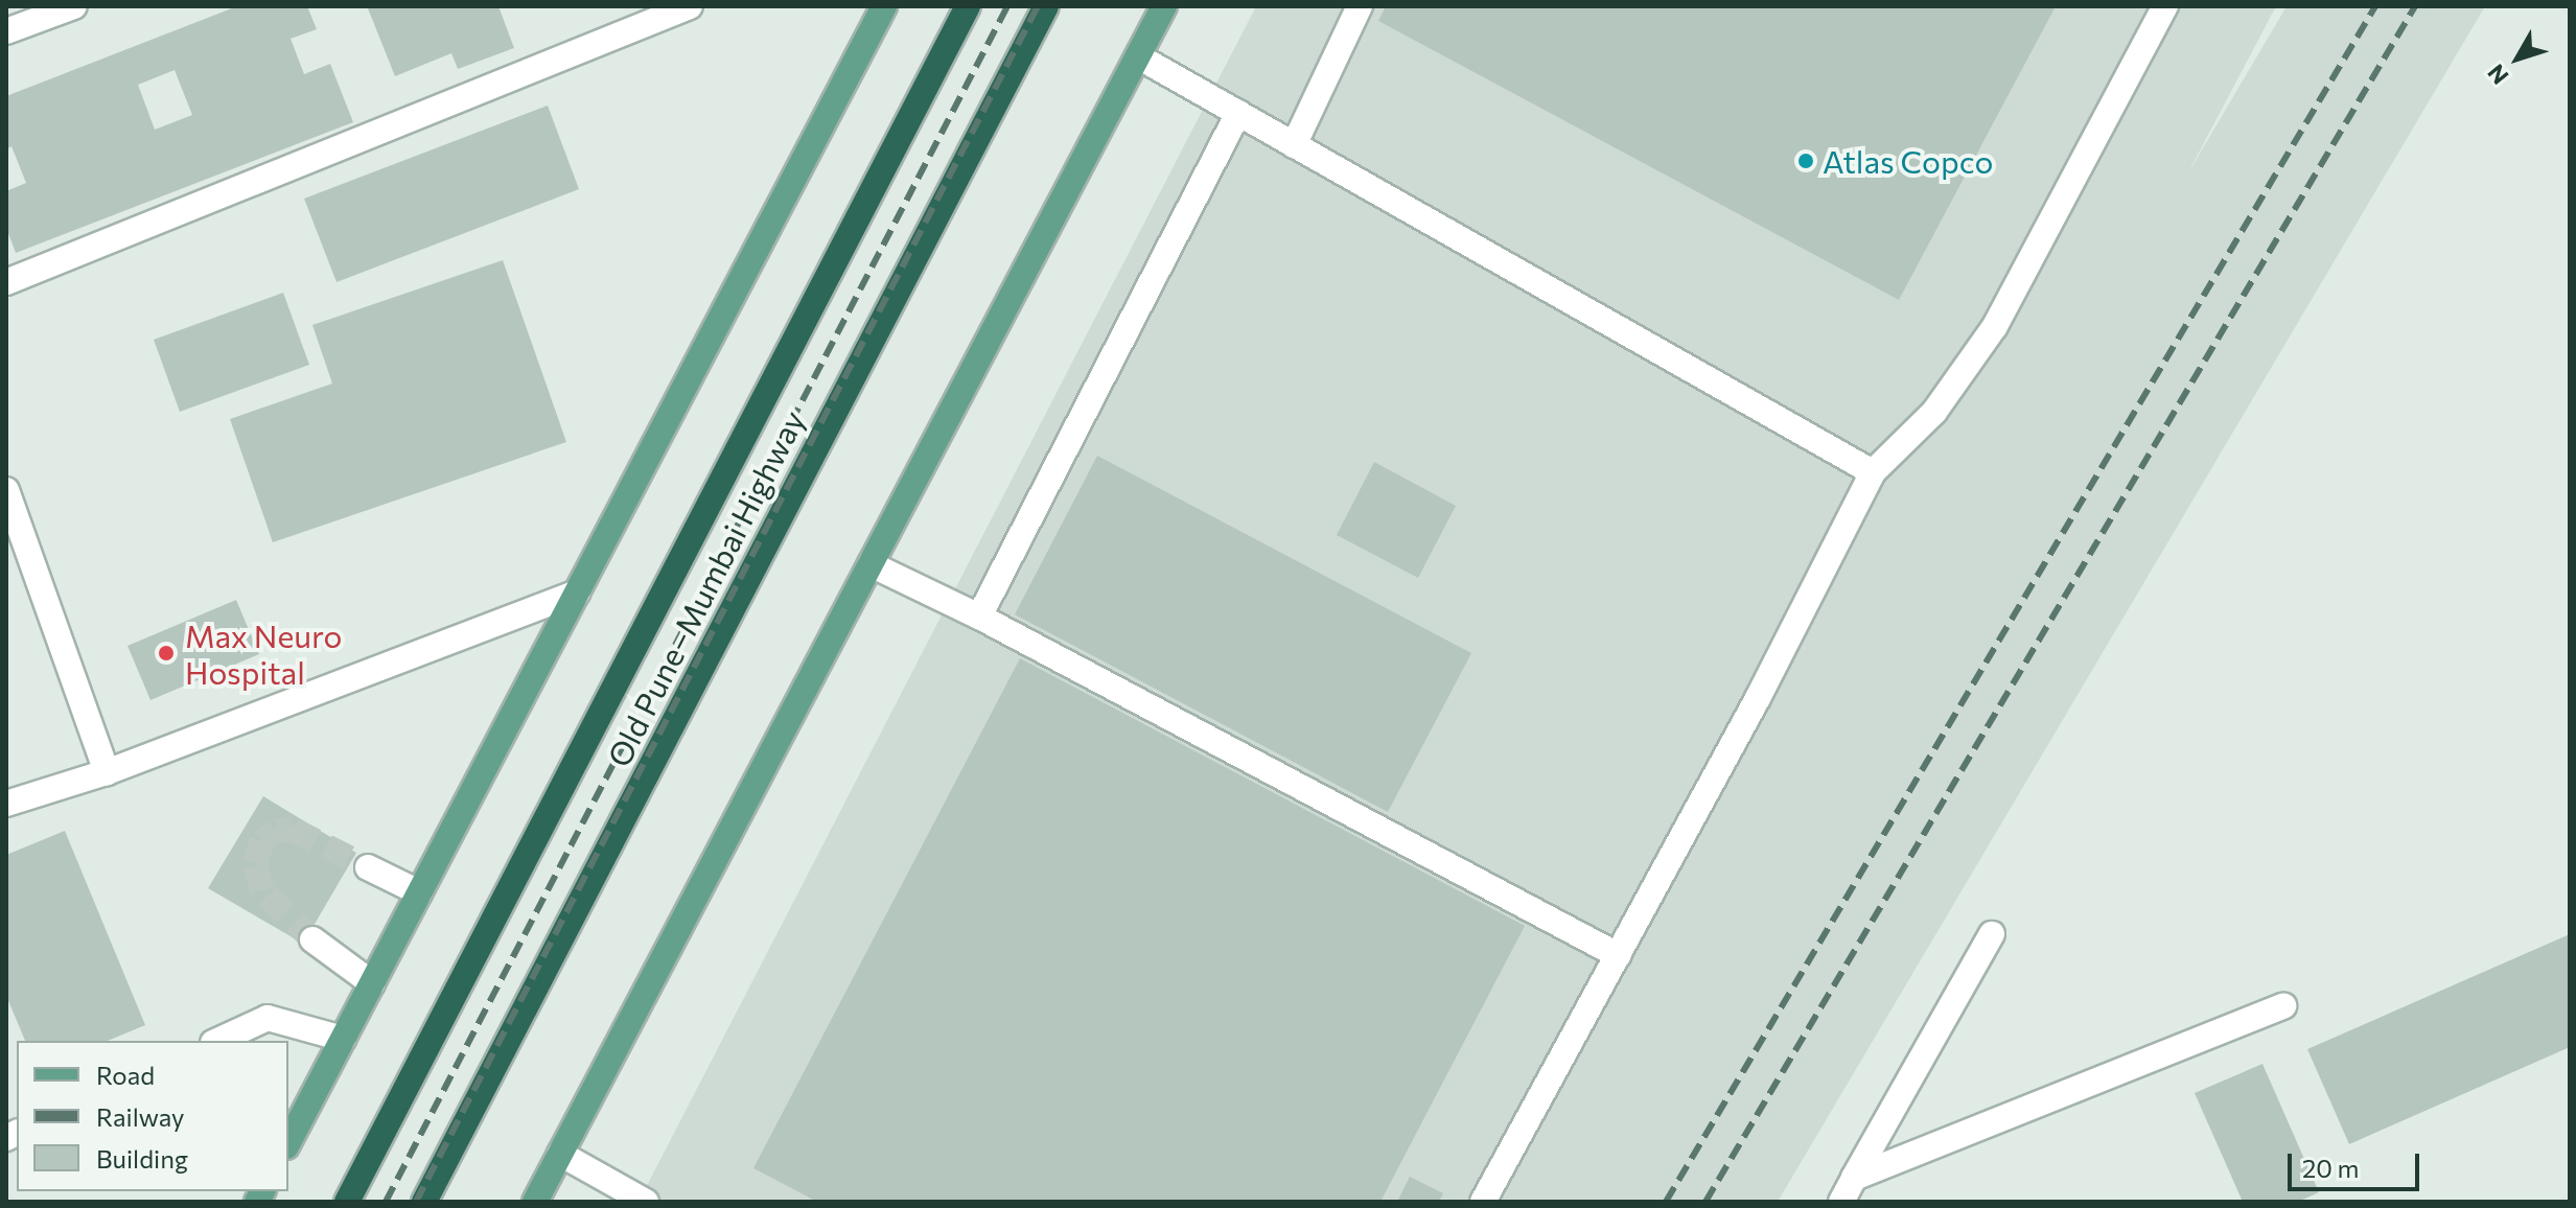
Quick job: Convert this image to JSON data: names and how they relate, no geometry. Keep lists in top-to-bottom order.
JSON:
{
  "streets": {
    "highway": ["Old Pune–Mumbai Highway"]
  },
  "places": ["Atlas Copco", "Max Neuro Hospital"],
  "legend": ["Road", "Railway", "Building"],
  "scale_bar": "20 m",
  "north": "bottom left"
}
